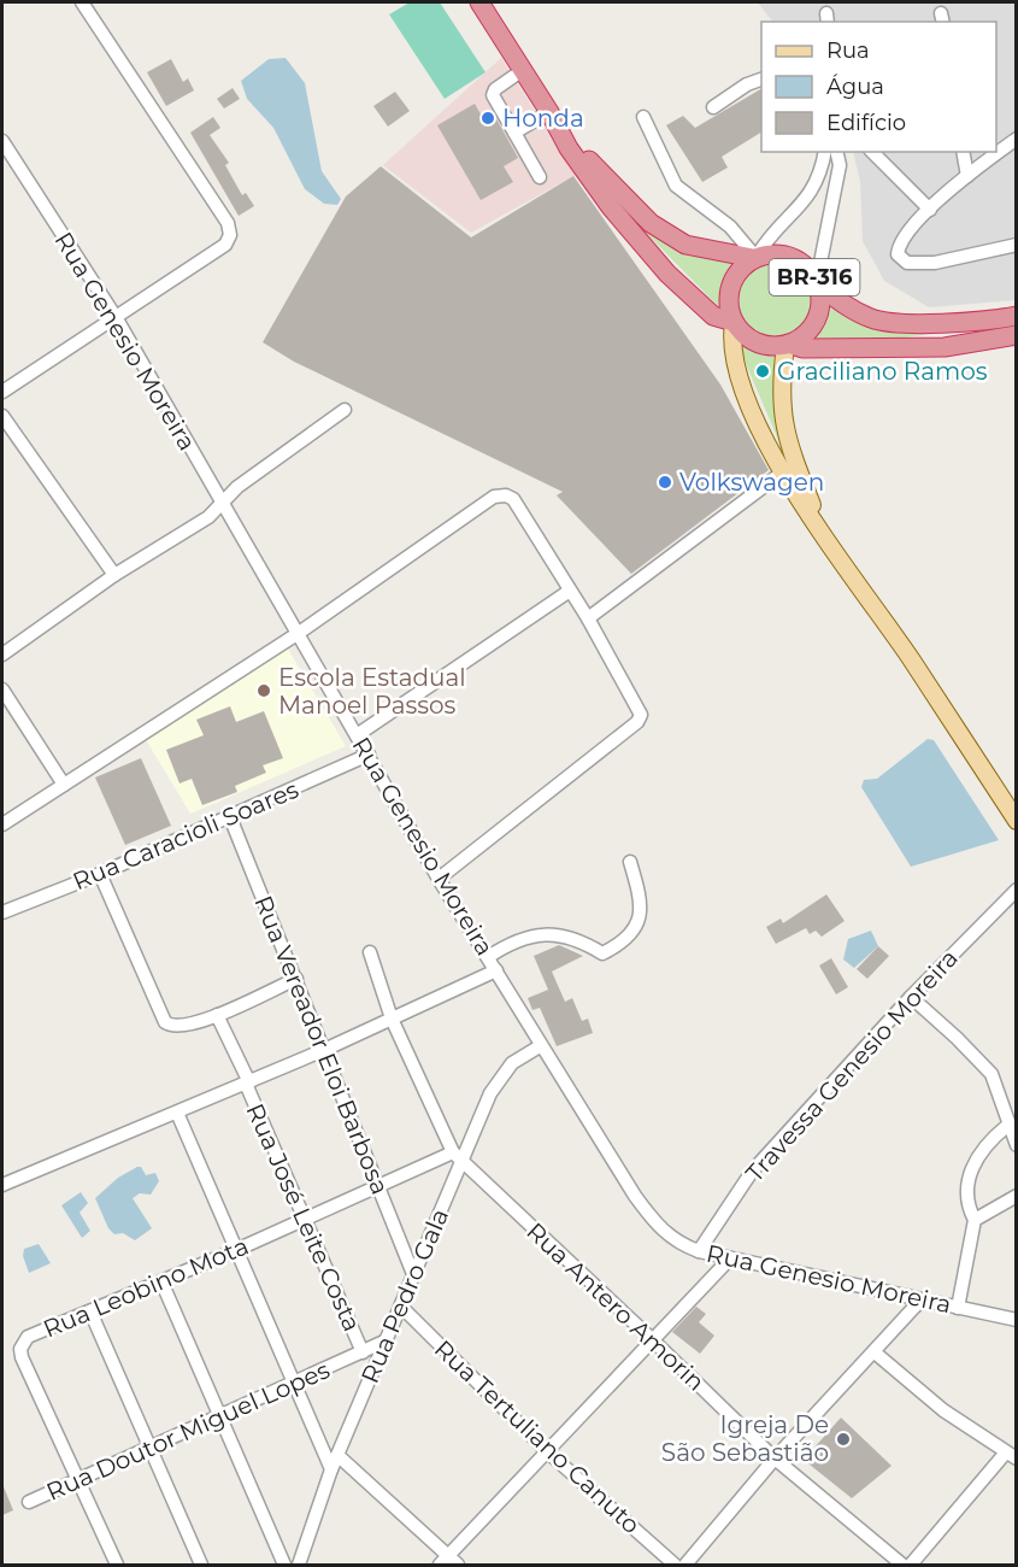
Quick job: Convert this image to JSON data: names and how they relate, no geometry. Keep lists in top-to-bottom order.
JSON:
{
  "streets": {
    "highway": ["BR-316"],
    "street": [
      "Rua Genesio Moreira",
      "Rua Caracioli Soares",
      "Rua Vereador Eloi Barbosa",
      "Travessa Genesio Moreira",
      "Rua José Leite Costa",
      "Rua Leobino Mota",
      "Rua Pedro Gala",
      "Rua Antero Amorin",
      "Rua Doutor Miguel Lopes",
      "Rua Tertuliano Canuto"
    ]
  },
  "crossings": [
    ["Rua Genesio Moreira", "Rua Caracioli Soares"],
    ["Rua Genesio Moreira", "Travessa Genesio Moreira"],
    ["Rua Genesio Moreira", "Rua Pedro Gala"],
    ["Rua Caracioli Soares", "Rua Vereador Eloi Barbosa"],
    ["Rua Vereador Eloi Barbosa", "Rua Leobino Mota"],
    ["Rua Vereador Eloi Barbosa", "Rua Pedro Gala"],
    ["Rua José Leite Costa", "Rua Leobino Mota"],
    ["Rua José Leite Costa", "Rua Doutor Miguel Lopes"],
    ["Rua Leobino Mota", "Rua Pedro Gala"],
    ["Rua Leobino Mota", "Rua Antero Amorin"],
    ["Rua Leobino Mota", "Rua Doutor Miguel Lopes"],
    ["Rua Pedro Gala", "Rua Antero Amorin"],
    ["Rua Pedro Gala", "Rua Doutor Miguel Lopes"],
    ["Rua Pedro Gala", "Rua Tertuliano Canuto"]
  ],
  "places": [
    "Honda",
    "Graciliano Ramos",
    "Volkswagen",
    "Escola Estadual Manoel Passos",
    "Igreja De São Sebastião"
  ],
  "legend": ["Rua", "Água", "Edifício"]
}
